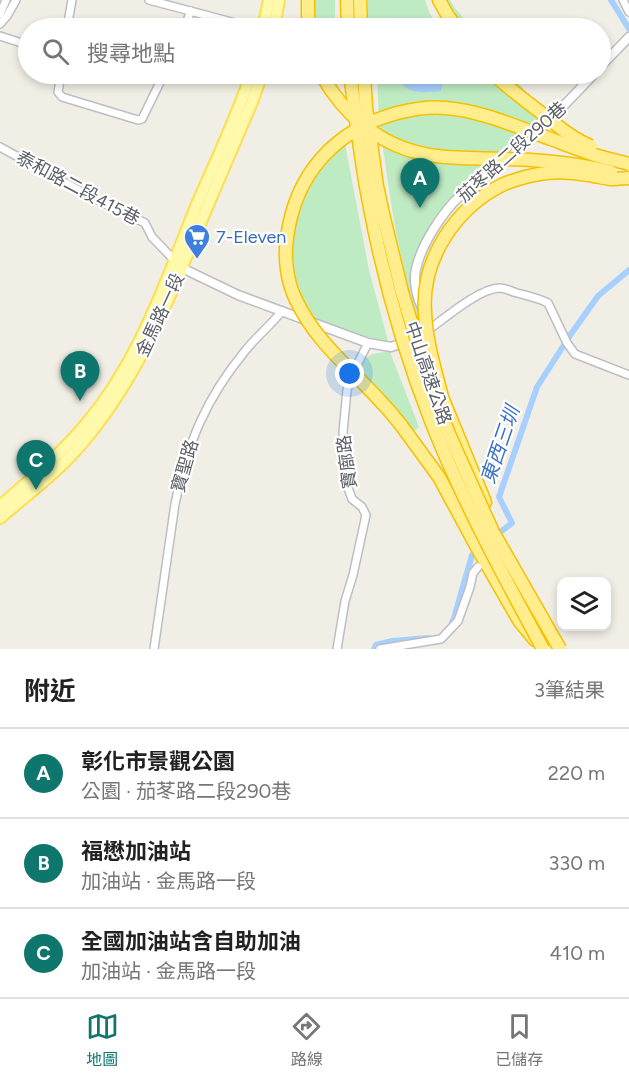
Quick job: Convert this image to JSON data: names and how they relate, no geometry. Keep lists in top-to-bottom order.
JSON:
{
  "streets": {
    "highway": ["中山高速公路"],
    "main road": ["金馬路一段"],
    "street": [
      "茄苳路二段290巷",
      "泰和路二段415巷",
      "寶廍路",
      "寶聖路"
    ]
  },
  "crossings": [
    ["泰和路二段415巷", "金馬路一段"]
  ],
  "water": ["東西三圳"],
  "places": {
    "supermarket": ["7-Eleven"]
  },
  "page": {
    "search": "搜尋地點",
    "pins": ["A", "B", "C"],
    "heading": ["附近", "3筆結果"],
    "list": [
      {
        "mark": "A",
        "name": "彰化市景觀公園",
        "note": "公園 · 茄苳路二段290巷",
        "value": "220 m"
      },
      {
        "mark": "B",
        "name": "福懋加油站",
        "note": "加油站 · 金馬路一段",
        "value": "330 m"
      },
      {
        "mark": "C",
        "name": "全國加油站含自助加油",
        "note": "加油站 · 金馬路一段",
        "value": "410 m"
      }
    ],
    "nav": ["地圖", "路線", "已儲存"]
  }
}
